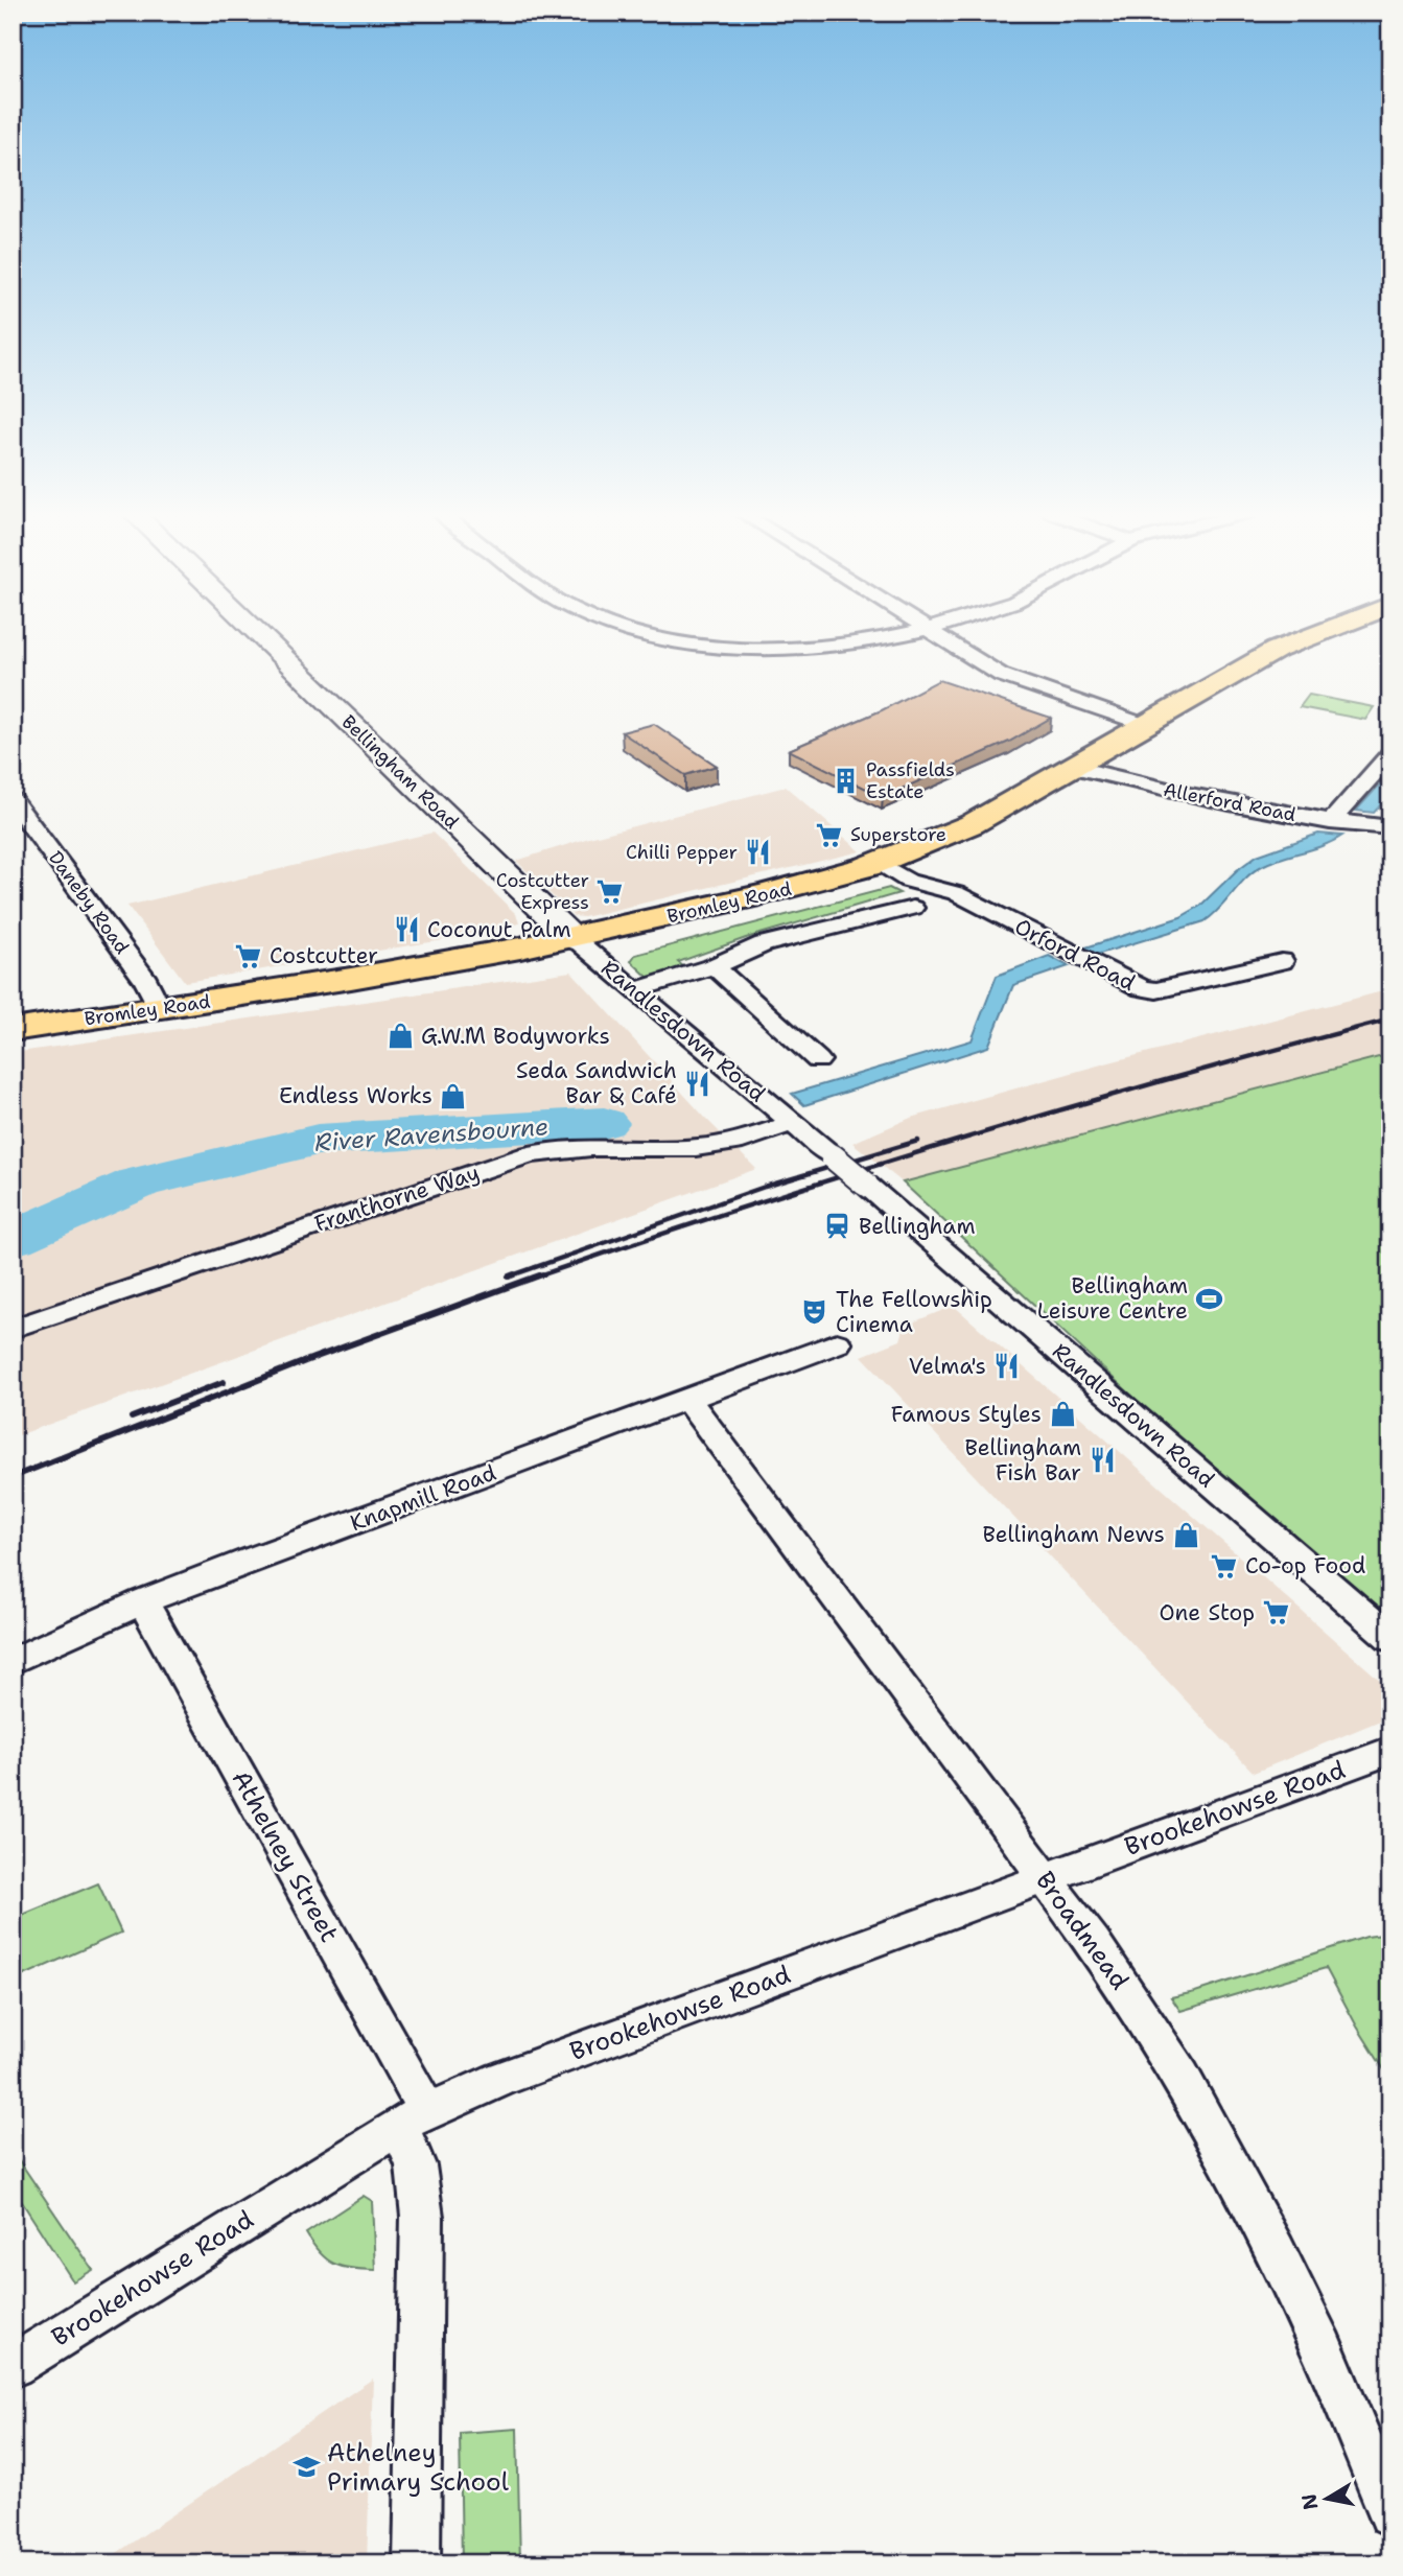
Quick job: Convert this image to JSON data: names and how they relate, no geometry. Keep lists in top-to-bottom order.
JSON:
{
  "streets": {
    "main road": ["Bromley Road"],
    "street": [
      "Bellingham Road",
      "Allerford Road",
      "Daneby Road",
      "Orford Road",
      "Randlesdown Road",
      "Franthorne Way",
      "Knapmill Road",
      "Brookehowse Road",
      "Athelney Street",
      "Broadmead"
    ]
  },
  "crossings": [
    ["Bellingham Road", "Bromley Road"],
    ["Bellingham Road", "Randlesdown Road"],
    ["Allerford Road", "Bromley Road"],
    ["Daneby Road", "Bromley Road"],
    ["Bromley Road", "Orford Road"],
    ["Bromley Road", "Randlesdown Road"],
    ["Randlesdown Road", "Franthorne Way"],
    ["Knapmill Road", "Athelney Street"],
    ["Knapmill Road", "Broadmead"],
    ["Brookehowse Road", "Athelney Street"],
    ["Brookehowse Road", "Broadmead"]
  ],
  "water": ["River Ravensbourne"],
  "places": {
    "building": ["Passfields Estate"],
    "supermarket": [
      "Superstore",
      "Costcutter Express",
      "Costcutter",
      "Co-op Food",
      "One Stop"
    ],
    "restaurant": [
      "Chilli Pepper",
      "Coconut Palm",
      "Seda Sandwich Bar & Café",
      "Velma's",
      "Bellingham Fish Bar"
    ],
    "shop": [
      "G.W.M Bodyworks",
      "Endless Works",
      "Famous Styles",
      "Bellingham News"
    ],
    "station": ["Bellingham"],
    "sports": ["Bellingham Leisure Centre"],
    "theatre": ["The Fellowship Cinema"],
    "school or university": ["Athelney Primary School"]
  },
  "north": "left"
}
